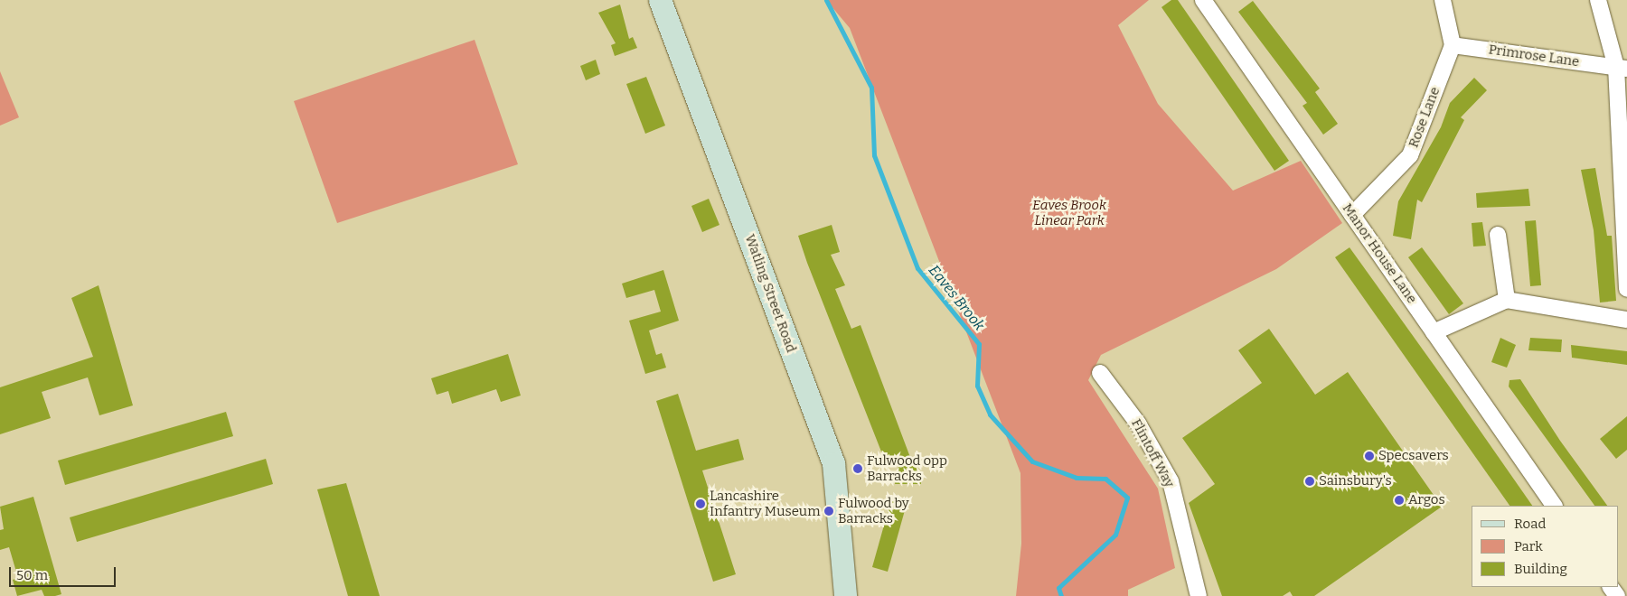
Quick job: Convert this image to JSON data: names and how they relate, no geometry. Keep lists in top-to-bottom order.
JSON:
{
  "streets": {
    "main road": ["Watling Street Road"],
    "street": [
      "Primrose Lane",
      "Rose Lane",
      "Manor House Lane",
      "Flintoff Way"
    ]
  },
  "crossings": [
    ["Primrose Lane", "Rose Lane"],
    ["Rose Lane", "Manor House Lane"]
  ],
  "water": ["Eaves Brook"],
  "parks": ["Eaves Brook Linear Park"],
  "places": [
    "Specsavers",
    "Fulwood opp Barracks",
    "Sainsbury's",
    "Argos",
    "Lancashire Infantry Museum",
    "Fulwood by Barracks"
  ],
  "legend": ["Road", "Park", "Building"],
  "scale_bar": "50 m"
}
